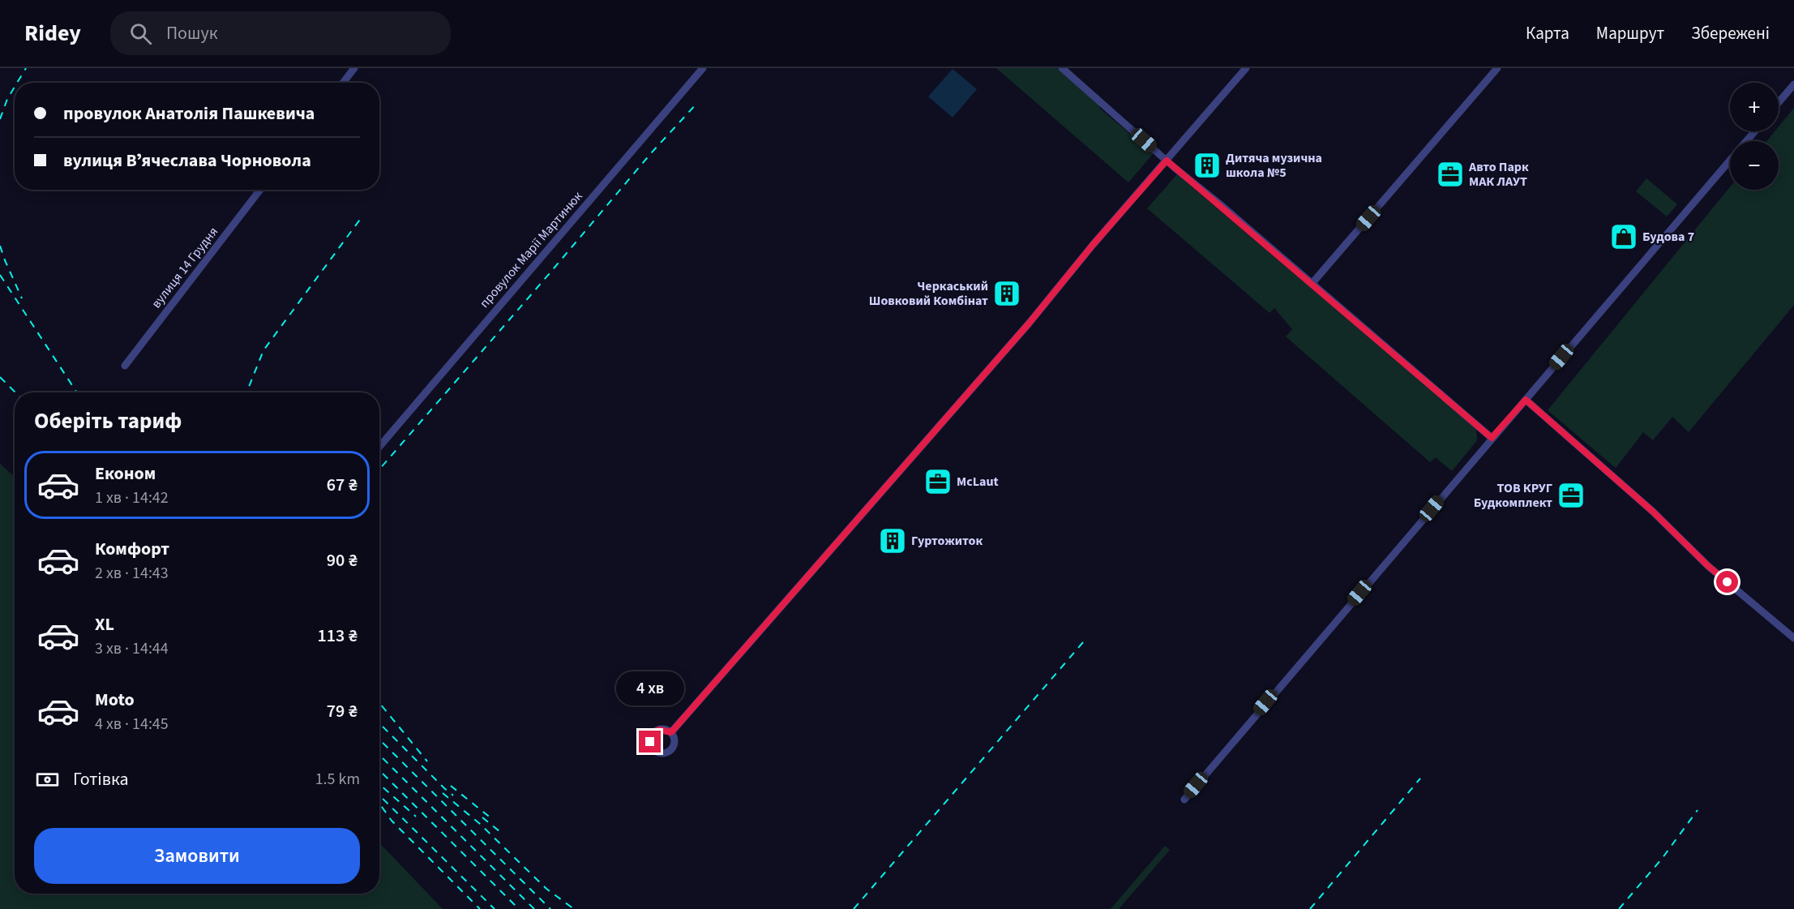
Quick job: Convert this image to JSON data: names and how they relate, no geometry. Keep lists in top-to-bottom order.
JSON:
{
  "streets": {
    "street": ["провулок Марії Мартинюк", "вулиця 14 Грудня"]
  },
  "places": {
    "building": ["Дитяча музична школа №5", "Черкаський Шовковий Комбінат", "Гуртожиток"],
    "office": ["Авто Парк МАК ЛАУТ", "McLaut", "ТОВ КРУГ Будкомплект"],
    "shop": ["Будова 7"]
  },
  "page": {
    "header": "Ridey",
    "search": "Пошук",
    "nav": ["Карта", "Маршрут", "Збережені"],
    "map_buttons": ["+", "−"],
    "banner": ["провулок Анатолія Пашкевича", "вулиця Вʼячеслава Чорновола"],
    "heading": "Оберіть тариф",
    "list": [
      {
        "name": "Економ",
        "note": "1 хв · 14:42",
        "value": "67 ₴"
      },
      {
        "name": "Комфорт",
        "note": "2 хв · 14:43",
        "value": "90 ₴"
      },
      {
        "name": "XL",
        "note": "3 хв · 14:44",
        "value": "113 ₴"
      },
      {
        "name": "Moto",
        "note": "4 хв · 14:45",
        "value": "79 ₴"
      }
    ],
    "bubble": "4 хв",
    "pay": ["Готівка", "1.5 km"],
    "buttons": "Замовити"
  }
}
